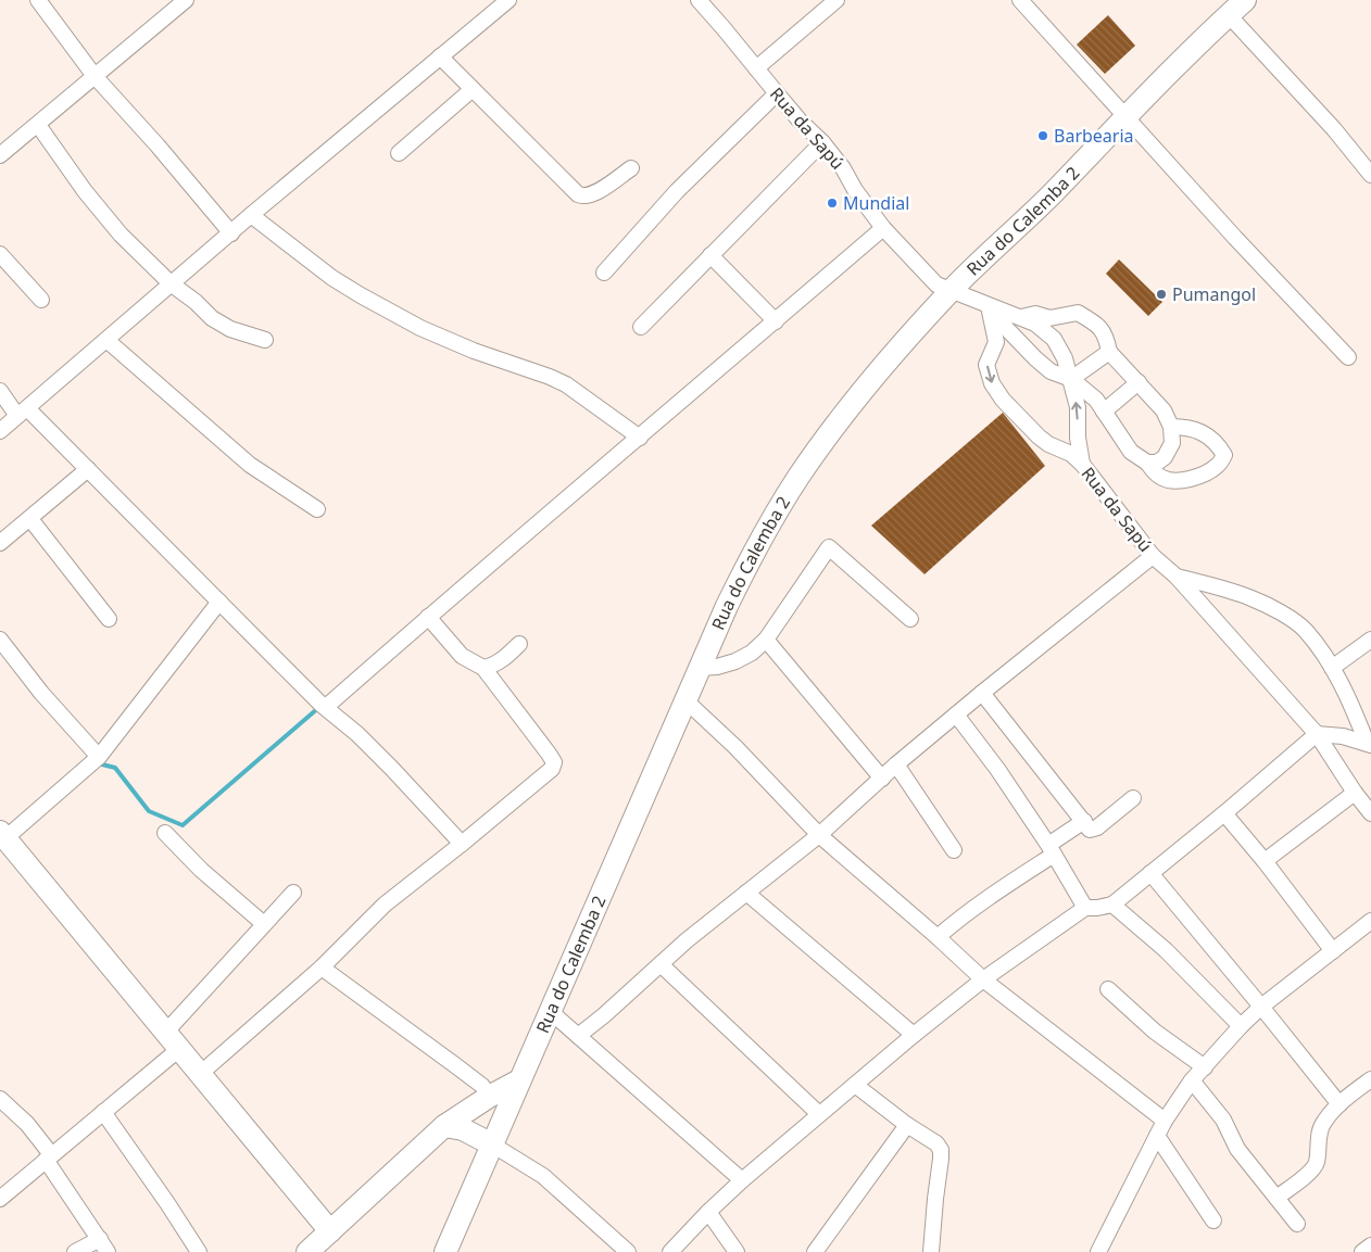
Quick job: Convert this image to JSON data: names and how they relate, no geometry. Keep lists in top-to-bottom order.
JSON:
{
  "streets": {
    "main road": ["Rua do Calemba 2"],
    "street": ["Rua da Sapú"]
  },
  "crossings": [
    ["Rua da Sapú", "Rua do Calemba 2"]
  ],
  "places": ["Barbearia", "Mundial", "Pumangol"]
}
